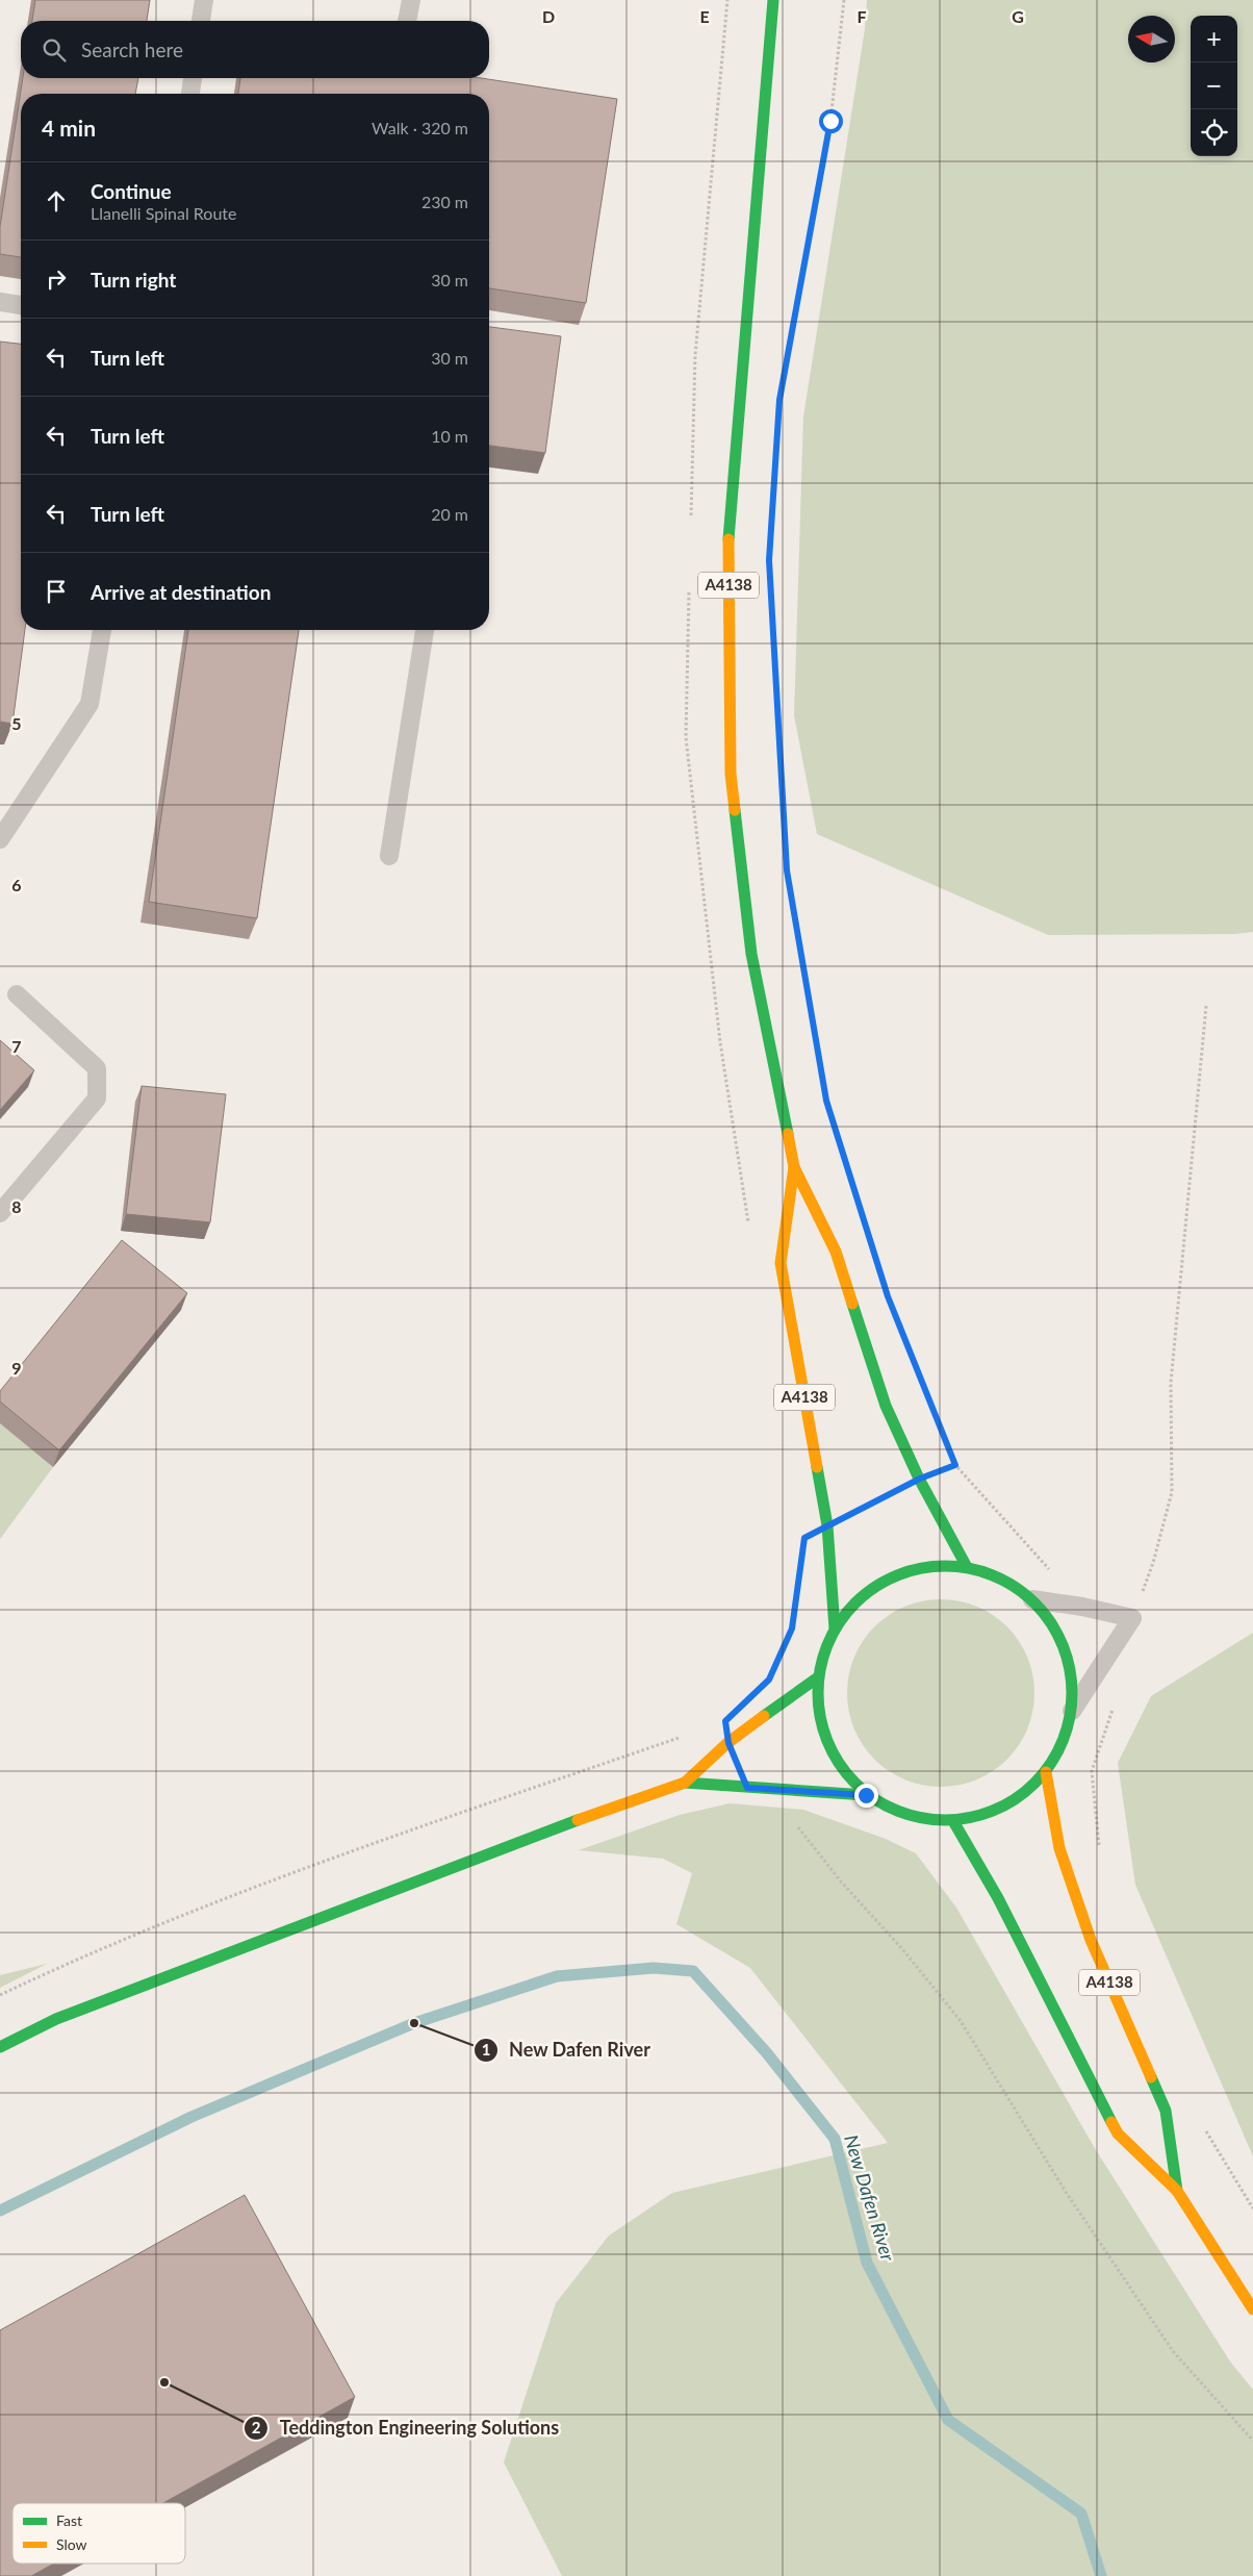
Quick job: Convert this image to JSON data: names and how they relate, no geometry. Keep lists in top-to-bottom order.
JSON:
{
  "streets": {
    "main road": ["A4138"]
  },
  "water": ["New Dafen River"],
  "places": ["New Dafen River", "Teddington Engineering Solutions"],
  "legend": ["Fast", "Slow"],
  "north": "left",
  "page": {
    "map_buttons": ["+", "−"],
    "search": "Search here",
    "heading": ["4 min", "Walk · 320 m"],
    "list": [
      ["Continue", "Llanelli Spinal Route", "230 m"],
      ["Turn right", "30 m"],
      ["Turn left", "30 m"],
      ["Turn left", "10 m"],
      ["Turn left", "20 m"],
      "Arrive at destination"
    ]
  },
  "grid": {
    "columns": [
      "D",
      "E",
      "F",
      "G"
    ],
    "rows": [
      "5",
      "6",
      "7",
      "8",
      "9"
    ]
  }
}
